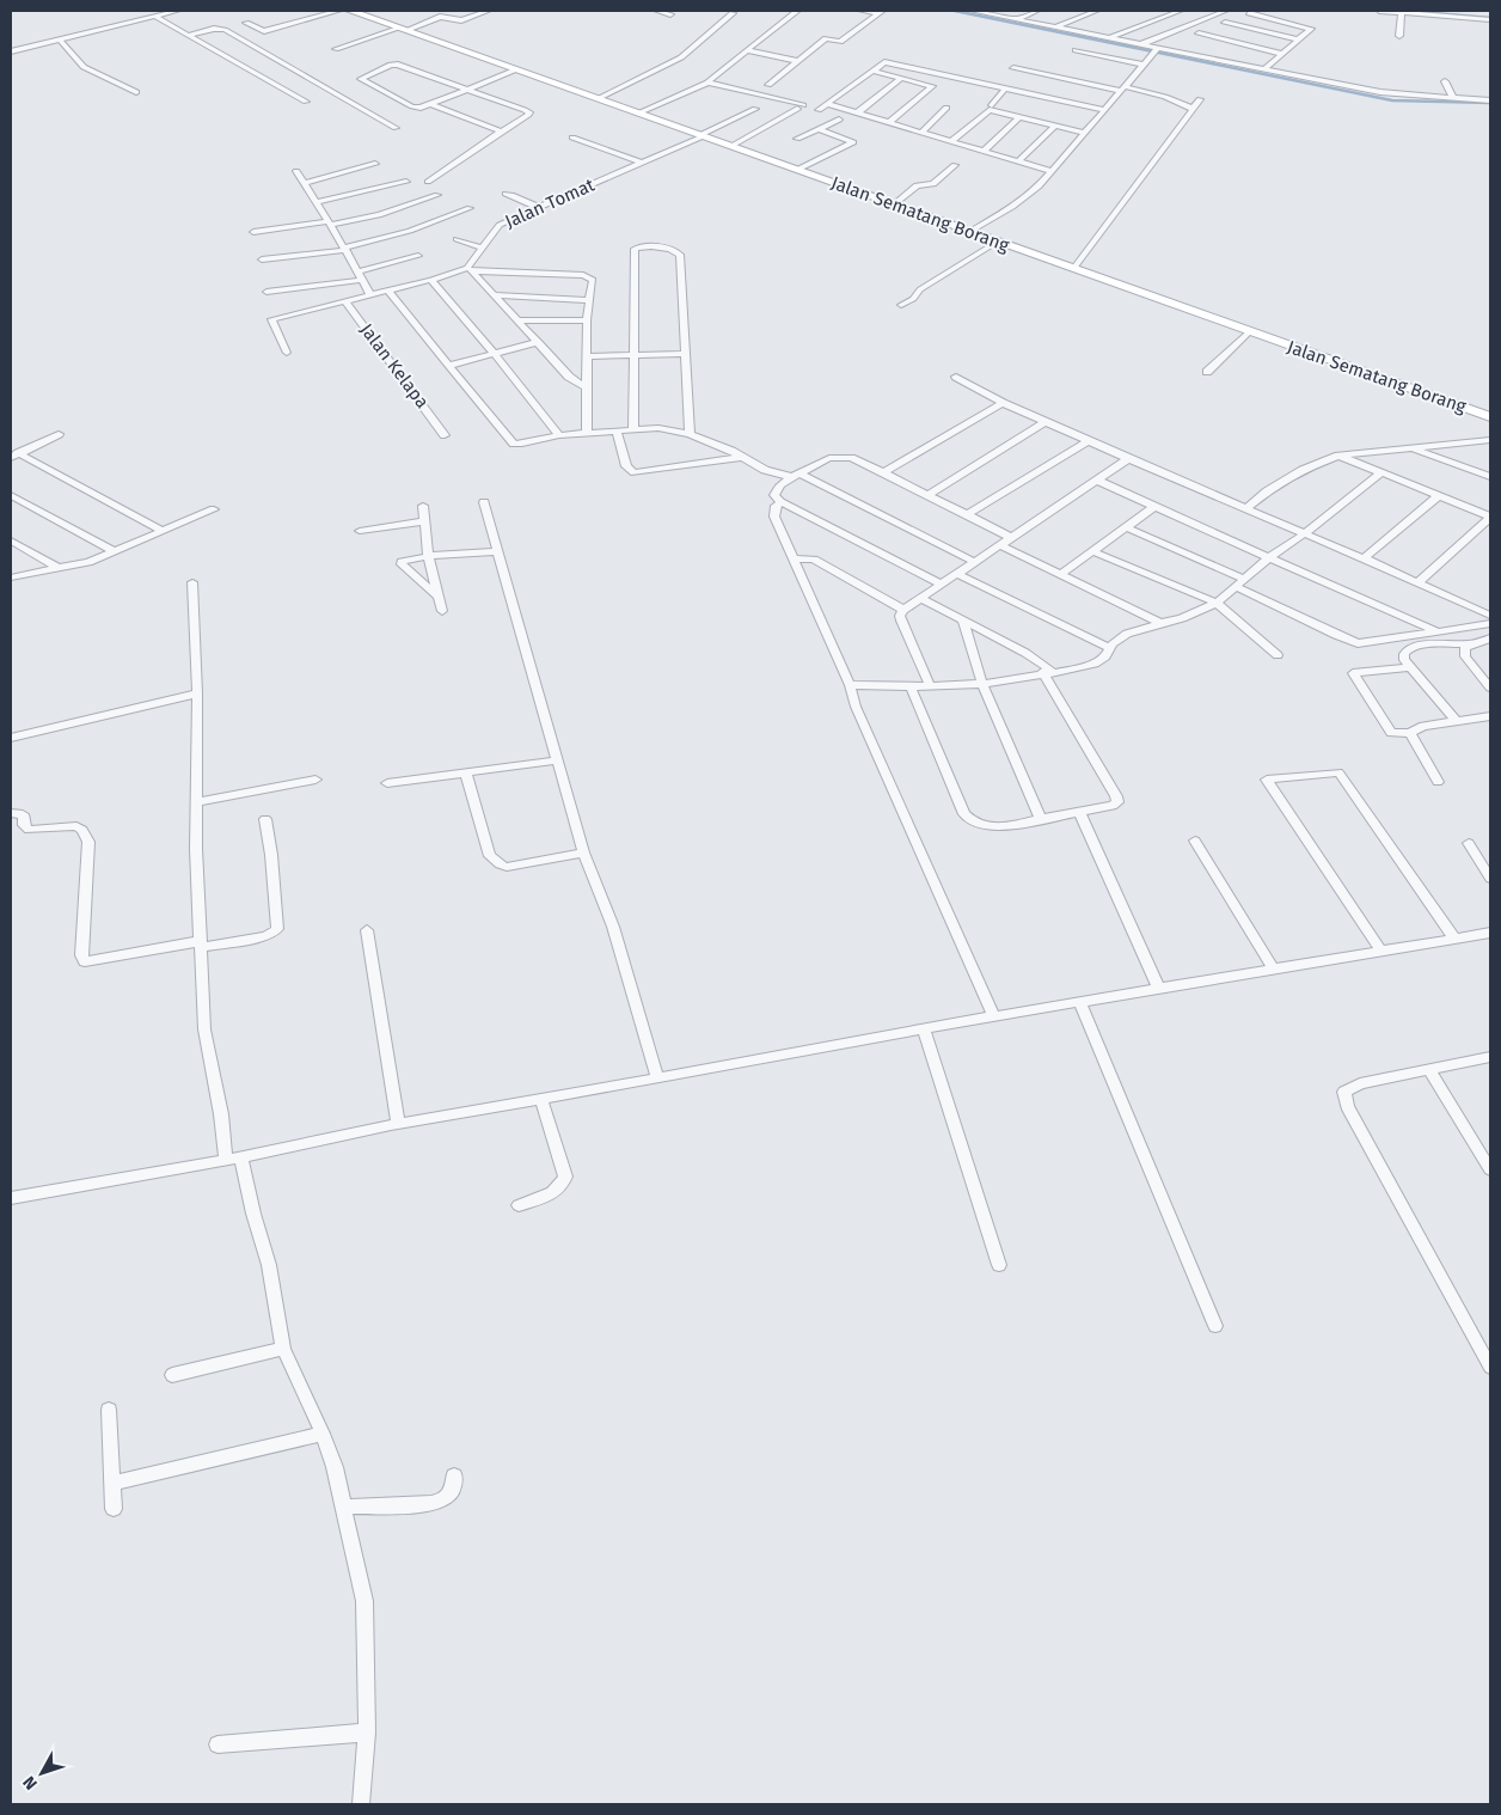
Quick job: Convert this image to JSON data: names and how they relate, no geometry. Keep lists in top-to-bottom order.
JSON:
{
  "streets": {
    "street": ["Jalan Tomat", "Jalan Sematang Borang", "Jalan Kelapa"]
  },
  "crossings": [
    ["Jalan Tomat", "Jalan Sematang Borang"]
  ],
  "north": "bottom left"
}
